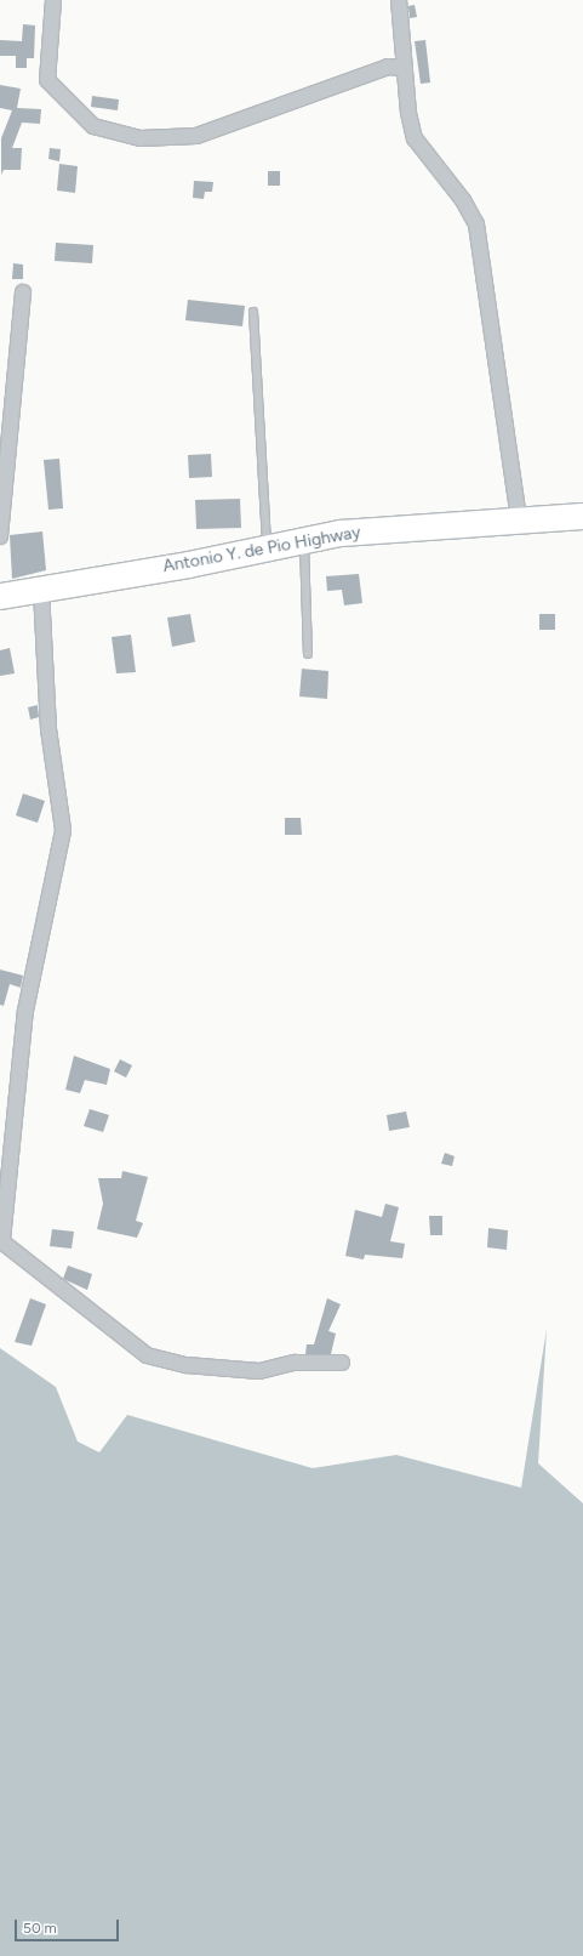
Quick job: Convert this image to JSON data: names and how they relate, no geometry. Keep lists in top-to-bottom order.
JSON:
{
  "streets": {
    "highway": ["Antonio Y. de Pio Highway"]
  },
  "scale_bar": "50 m"
}
